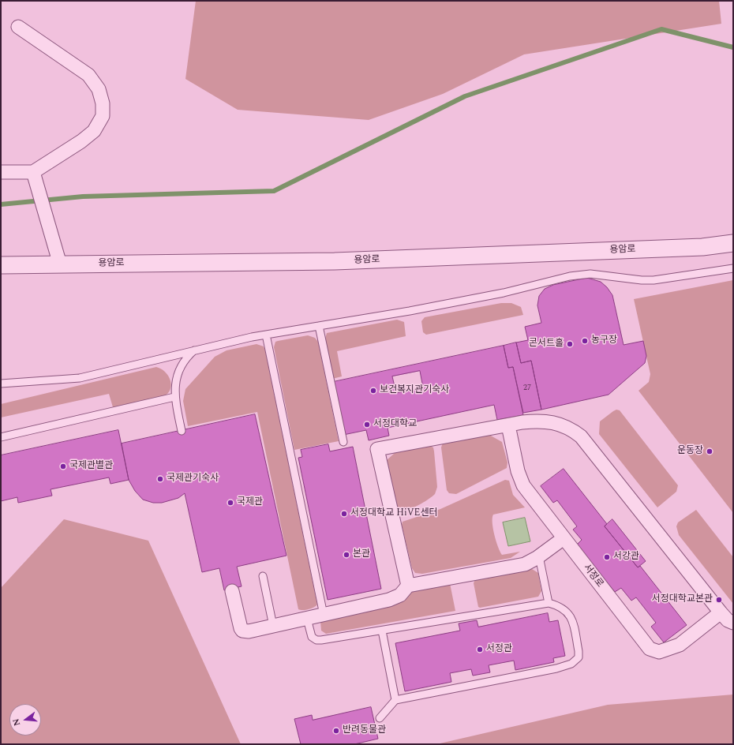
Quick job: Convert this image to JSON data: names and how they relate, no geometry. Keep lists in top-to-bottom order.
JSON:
{
  "streets": {
    "street": ["용암로", "서정로"]
  },
  "places": [
    "농구장",
    "콘서트홀",
    "보건복지관기숙사",
    "서정대학교",
    "운동장",
    "국제관별관",
    "국제관기숙사",
    "국제관",
    "서정대학교 HiVE센터",
    "본관",
    "서강관",
    "서정대학교본관",
    "서정관",
    "반려동물관"
  ],
  "house_numbers": ["27"],
  "north": "left"
}
